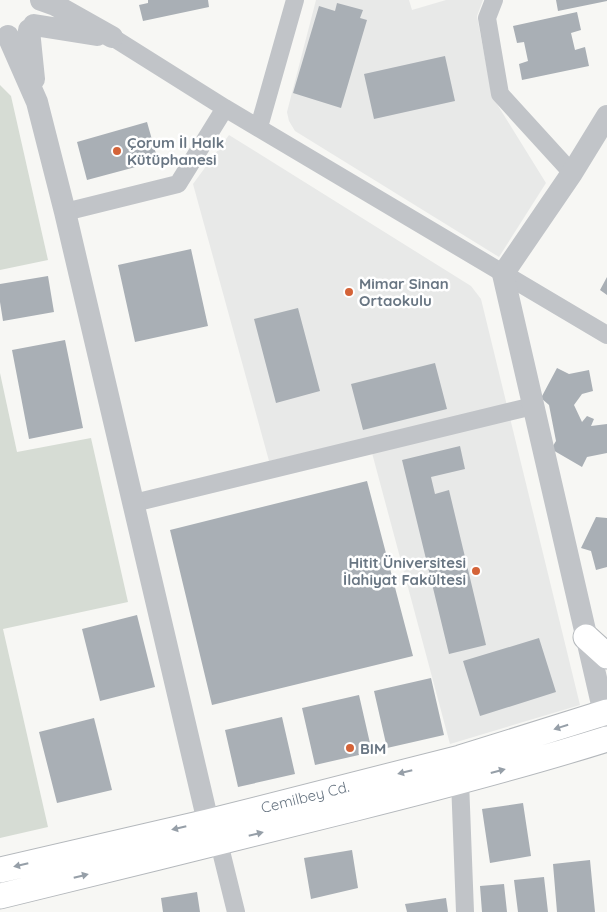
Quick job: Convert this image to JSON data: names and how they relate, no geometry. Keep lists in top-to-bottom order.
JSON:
{
  "streets": {
    "main road": ["Cemilbey Cd."]
  },
  "places": [
    "Çorum İl Halk Kütüphanesi",
    "Mimar Sinan Ortaokulu",
    "Hitit Üniversitesi İlahiyat Fakültesi",
    "BIM"
  ]
}
